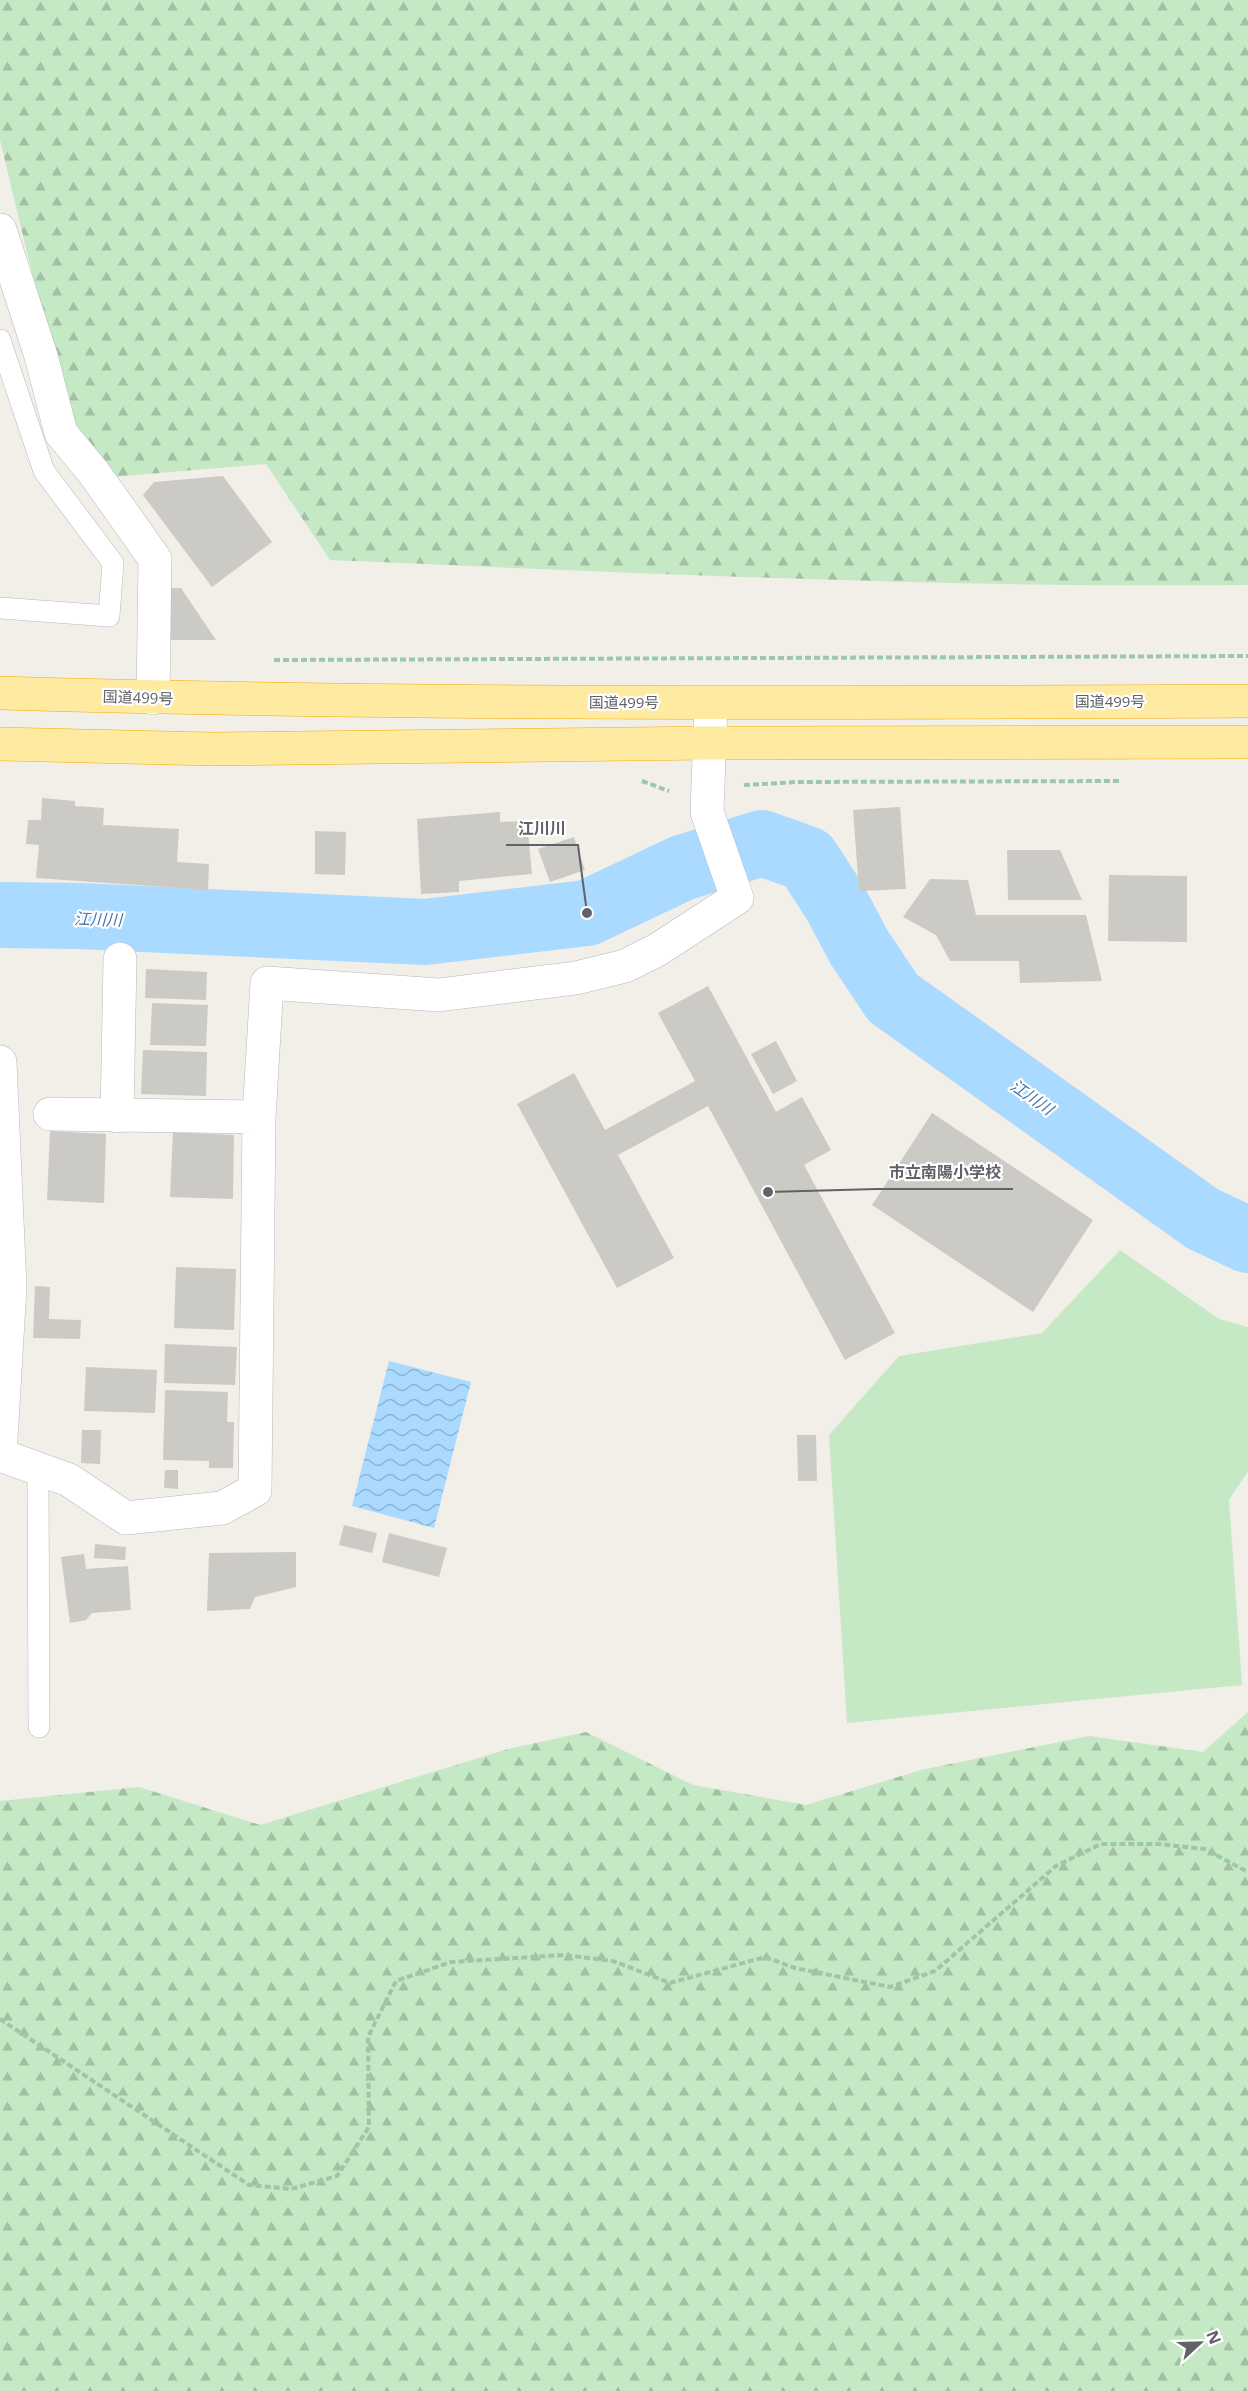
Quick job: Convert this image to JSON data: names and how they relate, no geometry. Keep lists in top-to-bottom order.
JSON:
{
  "streets": {
    "highway": ["国道499号"]
  },
  "water": ["江川川"],
  "places": ["江川川", "市立南陽小学校"],
  "north": "right"
}
